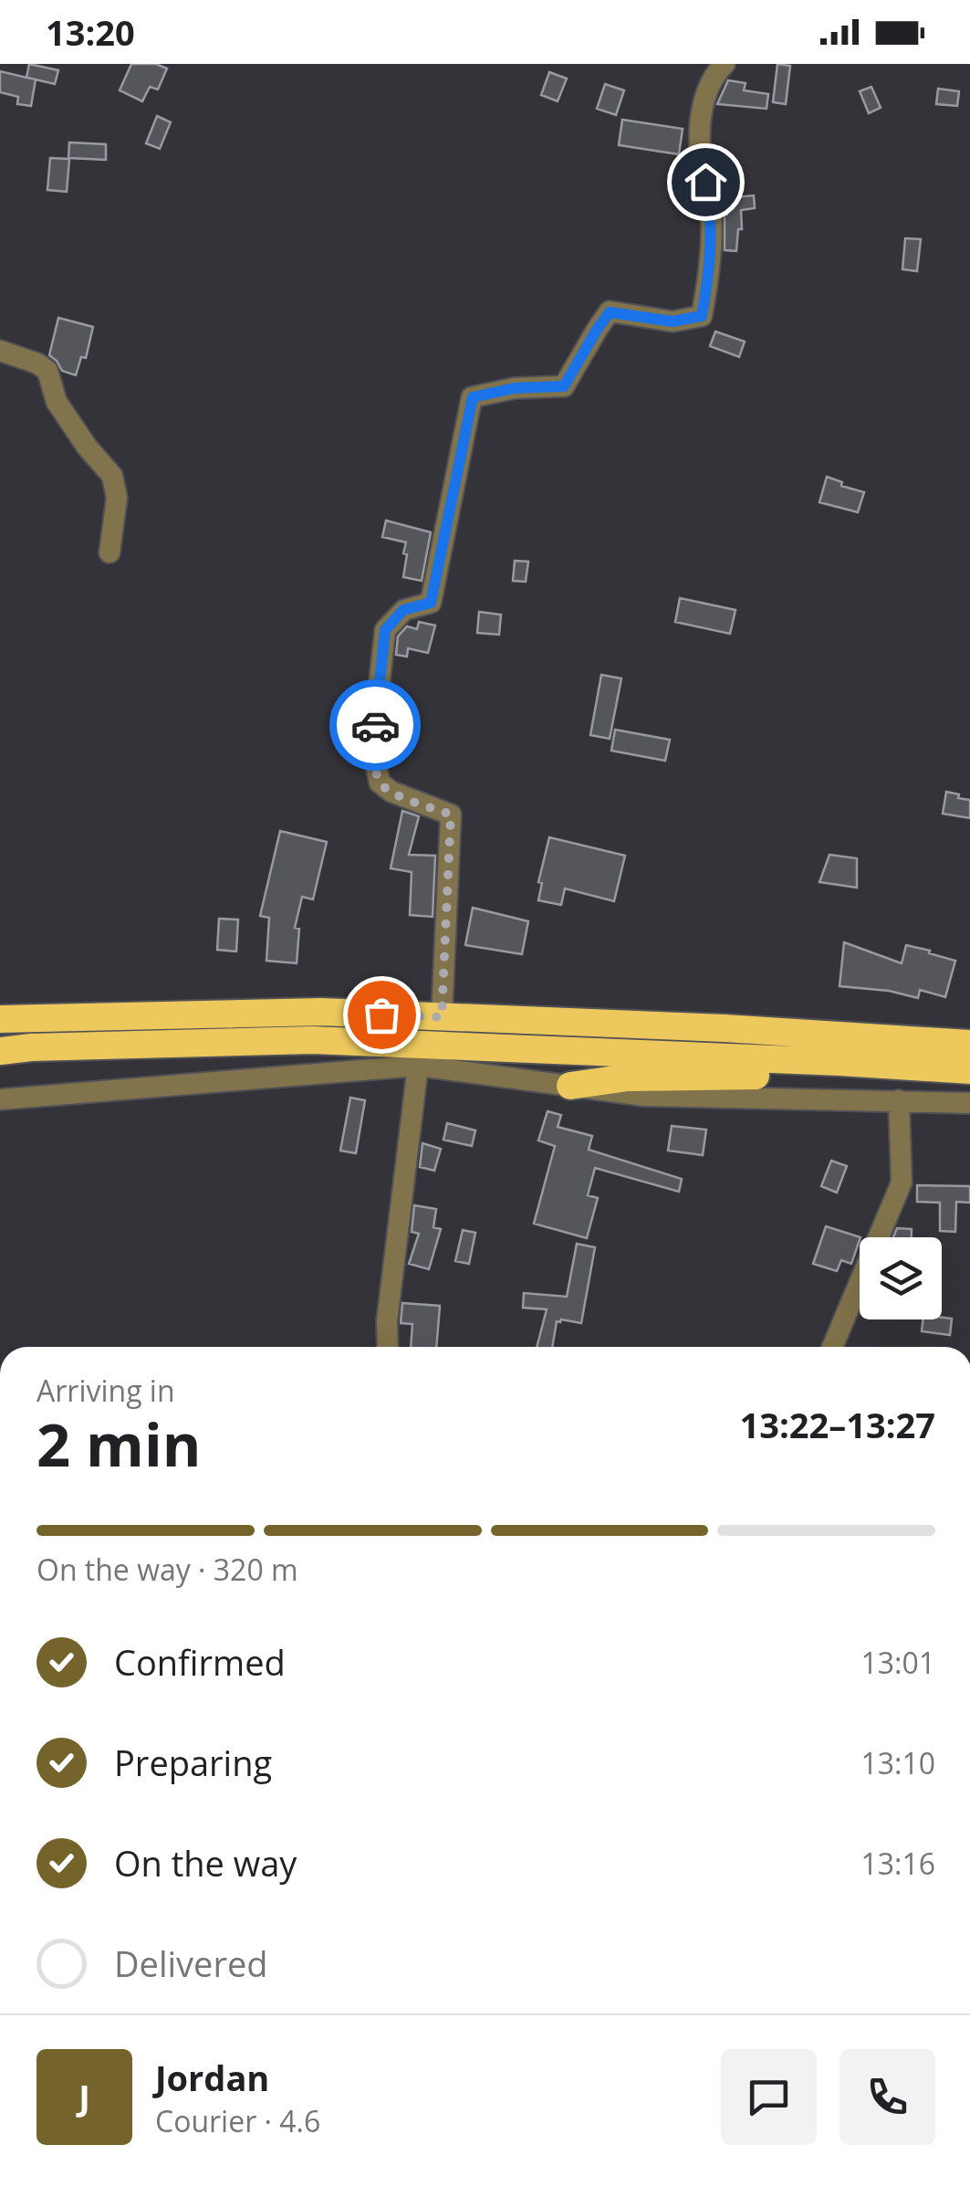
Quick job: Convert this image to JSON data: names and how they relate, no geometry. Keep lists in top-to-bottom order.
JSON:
{
  "page": {
    "status": "13:20",
    "heading": ["2 min", "Arriving in", "13:22–13:27"],
    "panel": ["Jordan", "Courier · 4.6"],
    "bar": "On the way · 320 m",
    "list": [
      ["Confirmed", "13:01"],
      ["Preparing", "13:10"],
      ["On the way", "13:16"],
      "Delivered"
    ],
    "round": "J"
  }
}
